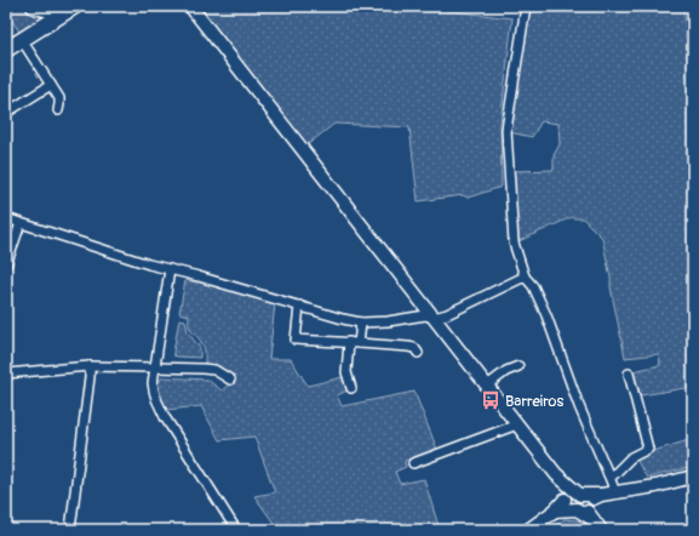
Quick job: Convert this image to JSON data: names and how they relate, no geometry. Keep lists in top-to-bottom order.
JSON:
{
  "places": {
    "bus stop": ["Barreiros"]
  }
}
